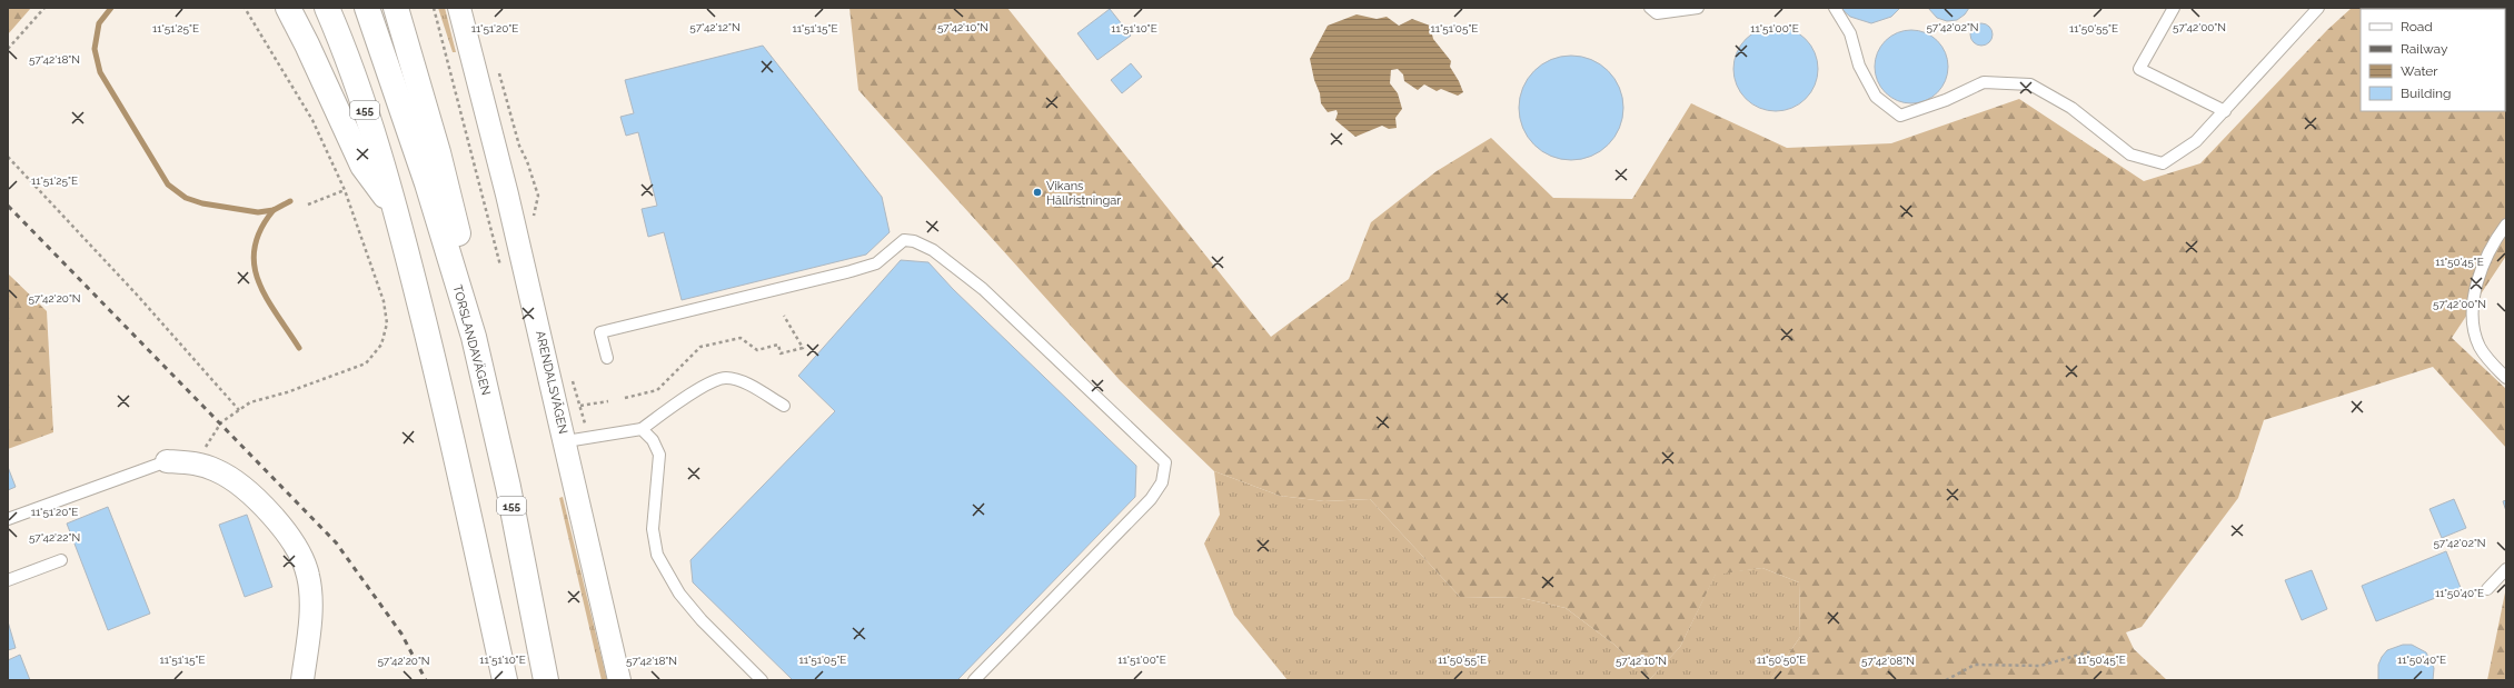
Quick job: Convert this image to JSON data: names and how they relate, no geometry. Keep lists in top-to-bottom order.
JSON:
{
  "streets": {
    "main road": ["155", "TORSLANDAVÄGEN"],
    "street": ["ARENDALSVÄGEN"]
  },
  "places": ["Vikans Hällristningar"],
  "legend": [
    "Road",
    "Railway",
    "Water",
    "Building"
  ],
  "coordinates": [
    "57°42'12\"N",
    "57°42'10\"N",
    "57°42'02\"N",
    "57°42'00\"N",
    "11°51'25\"E",
    "11°51'15\"E",
    "11°51'10\"E",
    "11°51'05\"E",
    "11°51'00\"E",
    "11°50'55\"E",
    "11°51'20\"E",
    "57°42'18\"N",
    "11°50'45\"E",
    "57°42'20\"N",
    "57°42'22\"N",
    "11°50'40\"E",
    "11°50'50\"E",
    "57°42'08\"N"
  ]
}
